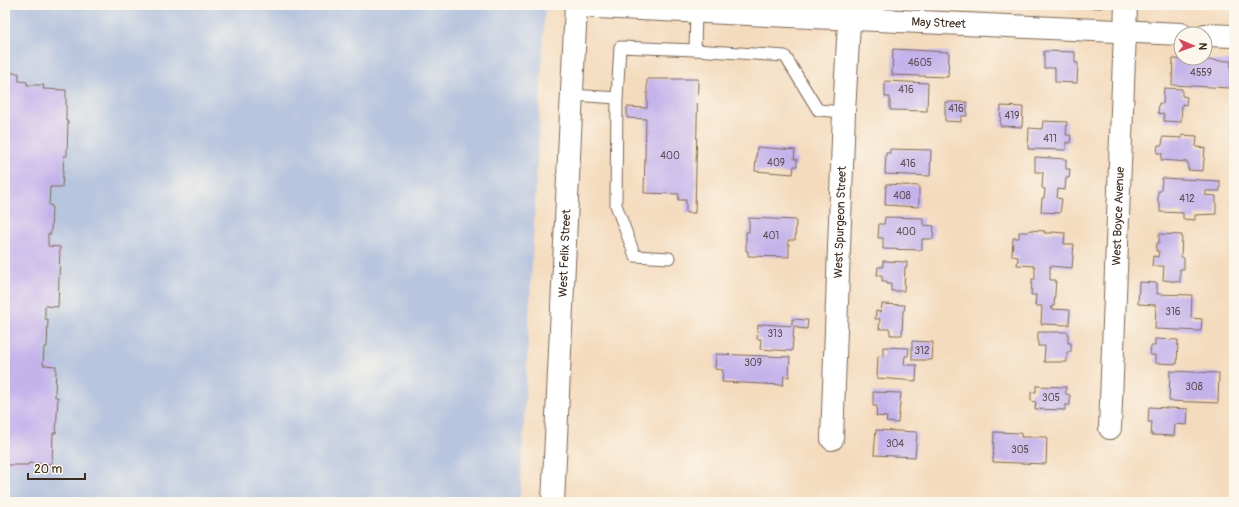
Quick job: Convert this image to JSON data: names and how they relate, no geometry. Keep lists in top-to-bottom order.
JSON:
{
  "streets": {
    "street": [
      "May Street",
      "West Boyce Avenue",
      "West Spurgeon Street",
      "West Felix Street"
    ]
  },
  "crossings": [
    ["May Street", "West Boyce Avenue"],
    ["May Street", "West Spurgeon Street"],
    ["May Street", "West Felix Street"]
  ],
  "house_numbers": [
    "4605",
    "4559",
    "416",
    "416",
    "419",
    "411",
    "400",
    "409",
    "416",
    "408",
    "412",
    "400",
    "401",
    "316",
    "313",
    "312",
    "309",
    "308",
    "305",
    "304",
    "305"
  ],
  "scale_bar": "20 m",
  "north": "right"
}
